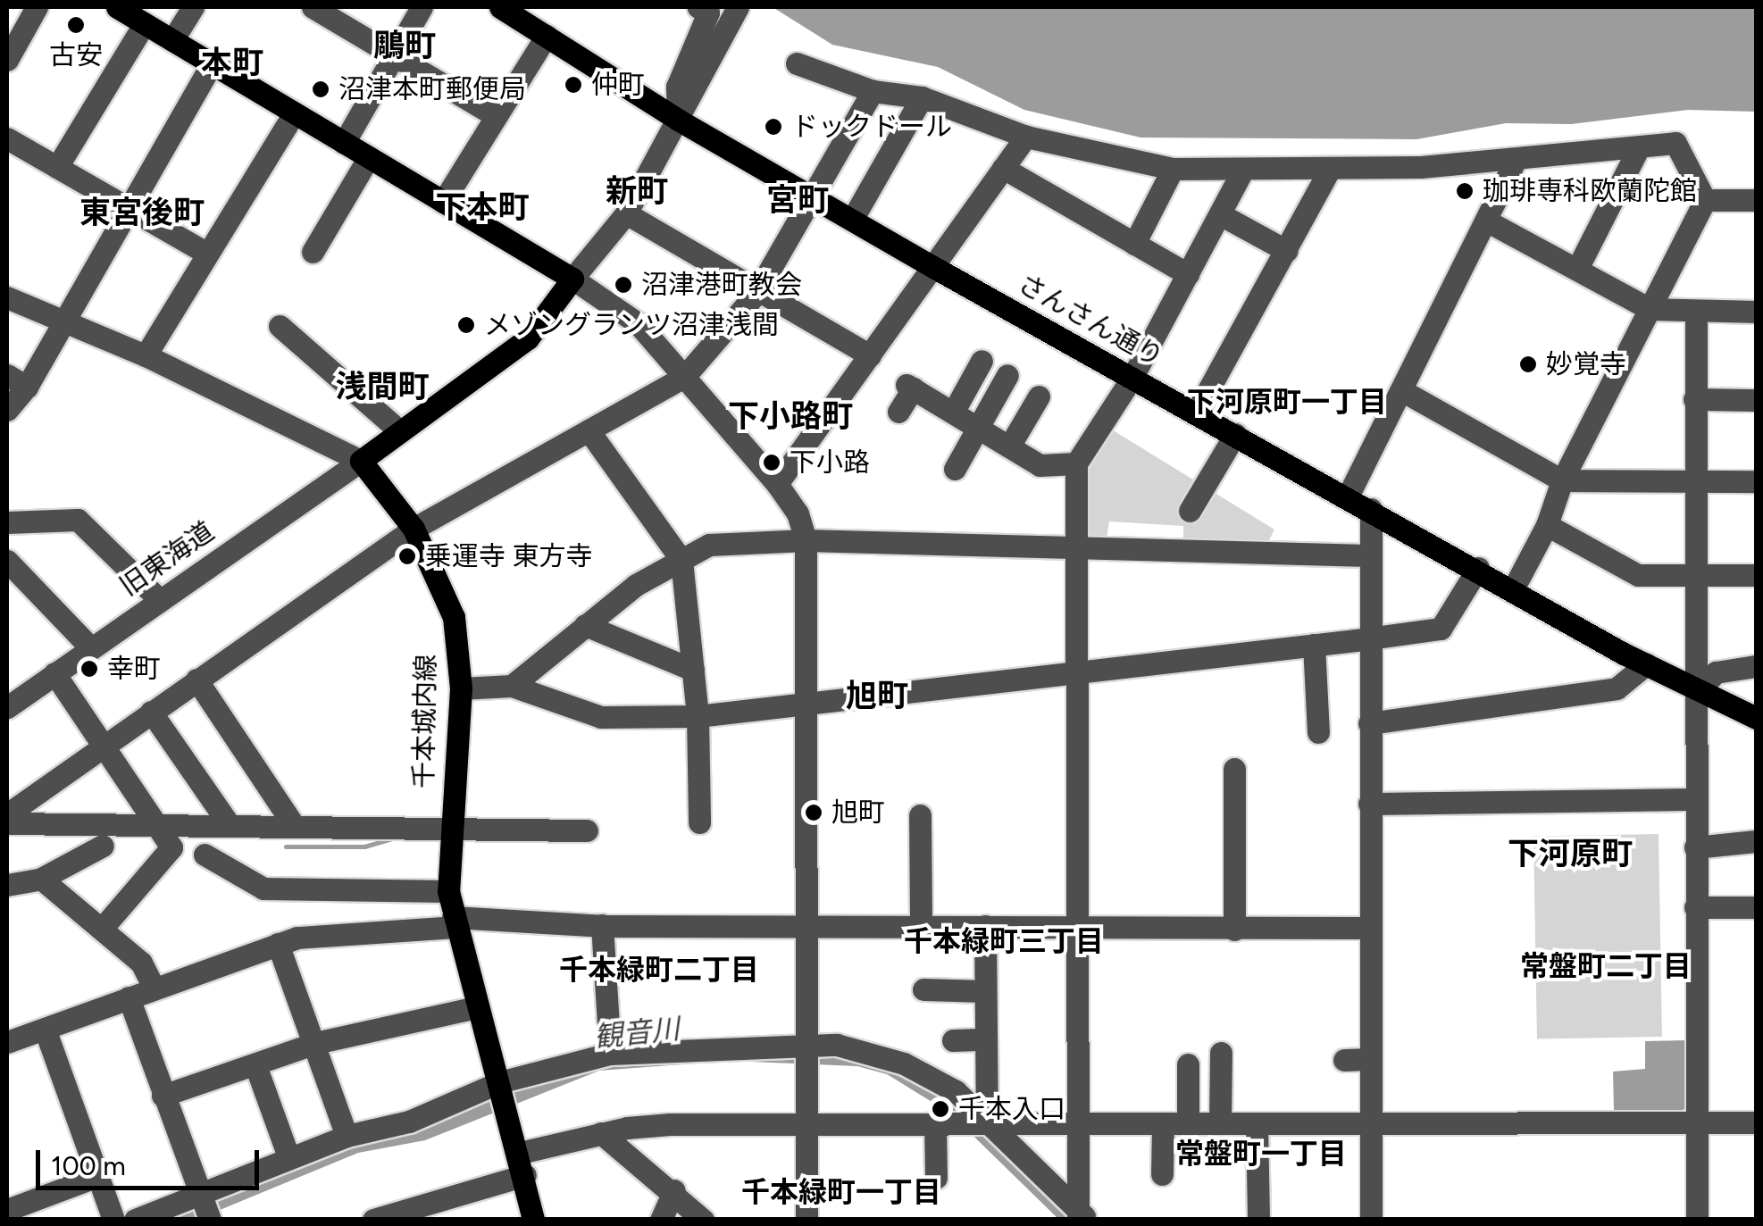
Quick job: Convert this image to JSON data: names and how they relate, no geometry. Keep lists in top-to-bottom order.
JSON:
{
  "streets": {
    "main road": ["さんさん通り", "千本城内線"],
    "street": ["旧東海道"]
  },
  "crossings": [
    ["旧東海道", "千本城内線"]
  ],
  "districts": [
    "鵰町",
    "本町",
    "新町",
    "宮町",
    "下本町",
    "東宮後町",
    "浅間町",
    "下河原町一丁目",
    "下小路町",
    "旭町",
    "下河原町",
    "千本緑町三丁目",
    "常盤町二丁目",
    "千本緑町二丁目",
    "常盤町一丁目",
    "千本緑町一丁目"
  ],
  "water": ["観音川"],
  "places": [
    "古安",
    "仲町",
    "沼津本町郵便局",
    "ドックドール",
    "珈琲専科欧蘭陀館",
    "沼津港町教会",
    "メゾングランツ沼津浅間",
    "妙覚寺",
    "下小路",
    "乗運寺 東方寺",
    "幸町",
    "旭町",
    "千本入口"
  ],
  "scale_bar": "100 m"
}
